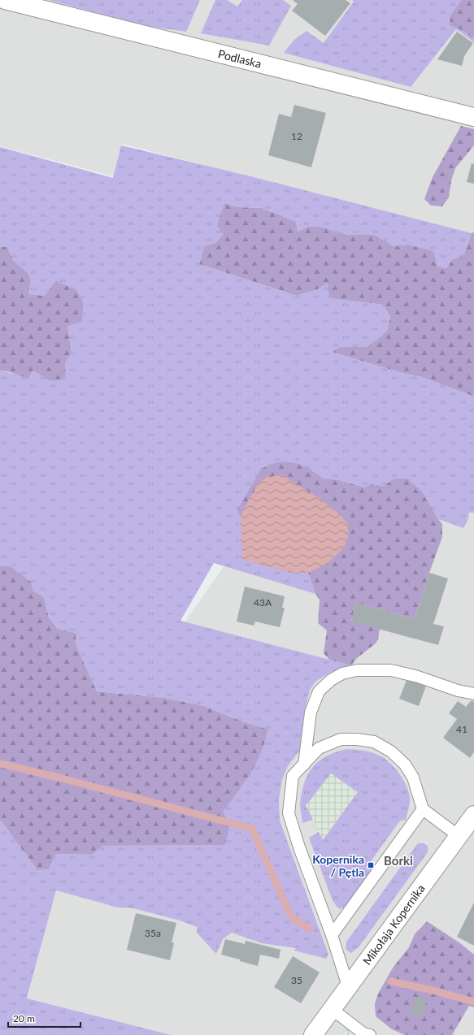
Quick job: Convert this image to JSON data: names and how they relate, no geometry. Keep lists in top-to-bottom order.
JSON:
{
  "streets": {
    "street": ["Podlaska", "Mikołaja Kopernika"]
  },
  "districts": ["Borki"],
  "places": {
    "transit": ["Kopernika / Pętla"]
  },
  "house_numbers": [
    "12",
    "43A",
    "41",
    "35a",
    "35"
  ],
  "scale_bar": "20 m"
}
